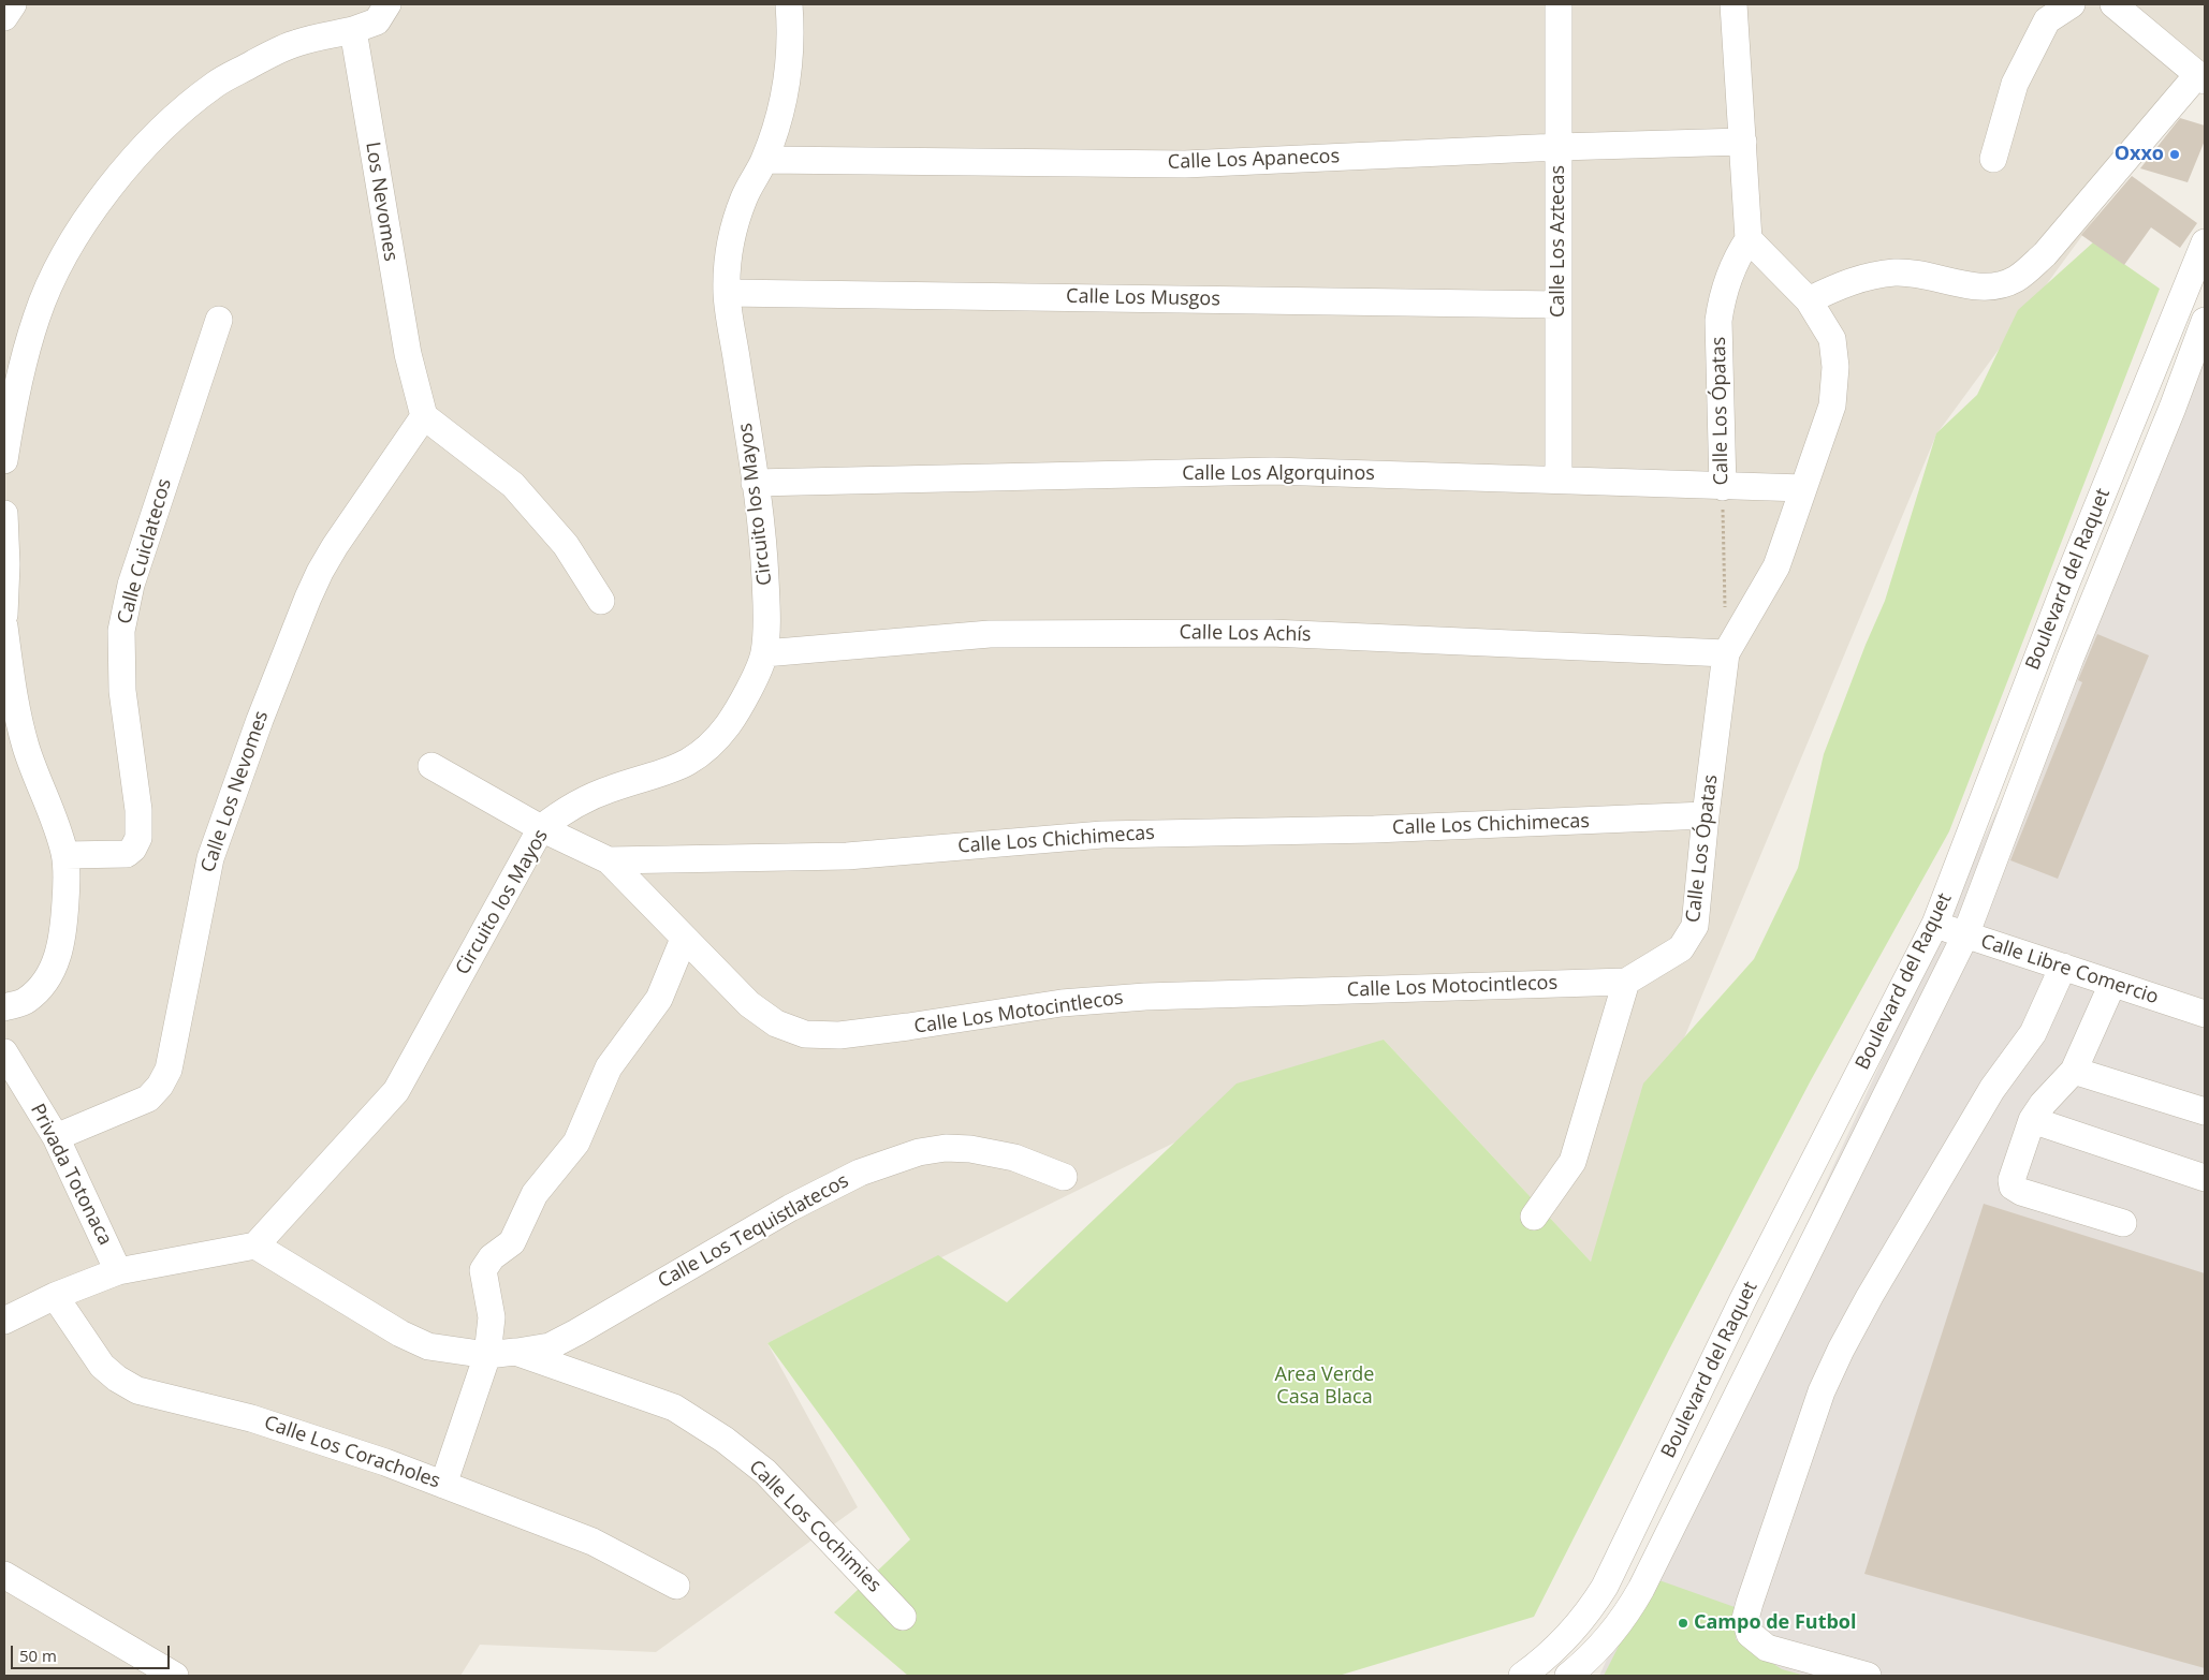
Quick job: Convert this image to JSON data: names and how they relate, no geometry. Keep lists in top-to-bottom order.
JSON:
{
  "streets": {
    "street": [
      "Calle Los Apanecos",
      "Los Nevomes",
      "Calle Los Aztecas",
      "Calle Los Musgos",
      "Calle Los Ópatas",
      "Calle Los Algorquinos",
      "Circuito los Mayos",
      "Calle Cuiclatecos",
      "Boulevard del Raquet",
      "Calle Los Achís",
      "Calle Los Nevomes",
      "Calle Los Chichimecas",
      "Calle Libre Comercio",
      "Calle Los Motocintlecos",
      "Privada Totonaca",
      "Calle Los Tequistlatecos",
      "Calle Los Coracholes",
      "Calle Los Cochimies"
    ]
  },
  "crossings": [
    ["Calle Los Apanecos", "Calle Los Aztecas"],
    ["Calle Los Apanecos", "Circuito los Mayos"],
    ["Los Nevomes", "Calle Los Nevomes"],
    ["Calle Los Aztecas", "Calle Los Musgos"],
    ["Calle Los Aztecas", "Calle Los Algorquinos"],
    ["Calle Los Musgos", "Circuito los Mayos"],
    ["Calle Los Ópatas", "Calle Los Algorquinos"],
    ["Calle Los Ópatas", "Calle Los Achís"],
    ["Calle Los Ópatas", "Calle Los Chichimecas"],
    ["Calle Los Ópatas", "Calle Los Motocintlecos"],
    ["Calle Los Algorquinos", "Circuito los Mayos"],
    ["Circuito los Mayos", "Calle Los Achís"],
    ["Circuito los Mayos", "Calle Los Chichimecas"],
    ["Circuito los Mayos", "Calle Los Cochimies"],
    ["Boulevard del Raquet", "Calle Libre Comercio"],
    ["Calle Los Nevomes", "Privada Totonaca"],
    ["Calle Los Chichimecas", "Calle Los Motocintlecos"],
    ["Calle Los Tequistlatecos", "Calle Los Cochimies"]
  ],
  "parks": ["Area Verde Casa Blaca"],
  "places": ["Oxxo", "Campo de Futbol"],
  "scale_bar": "50 m"
}
